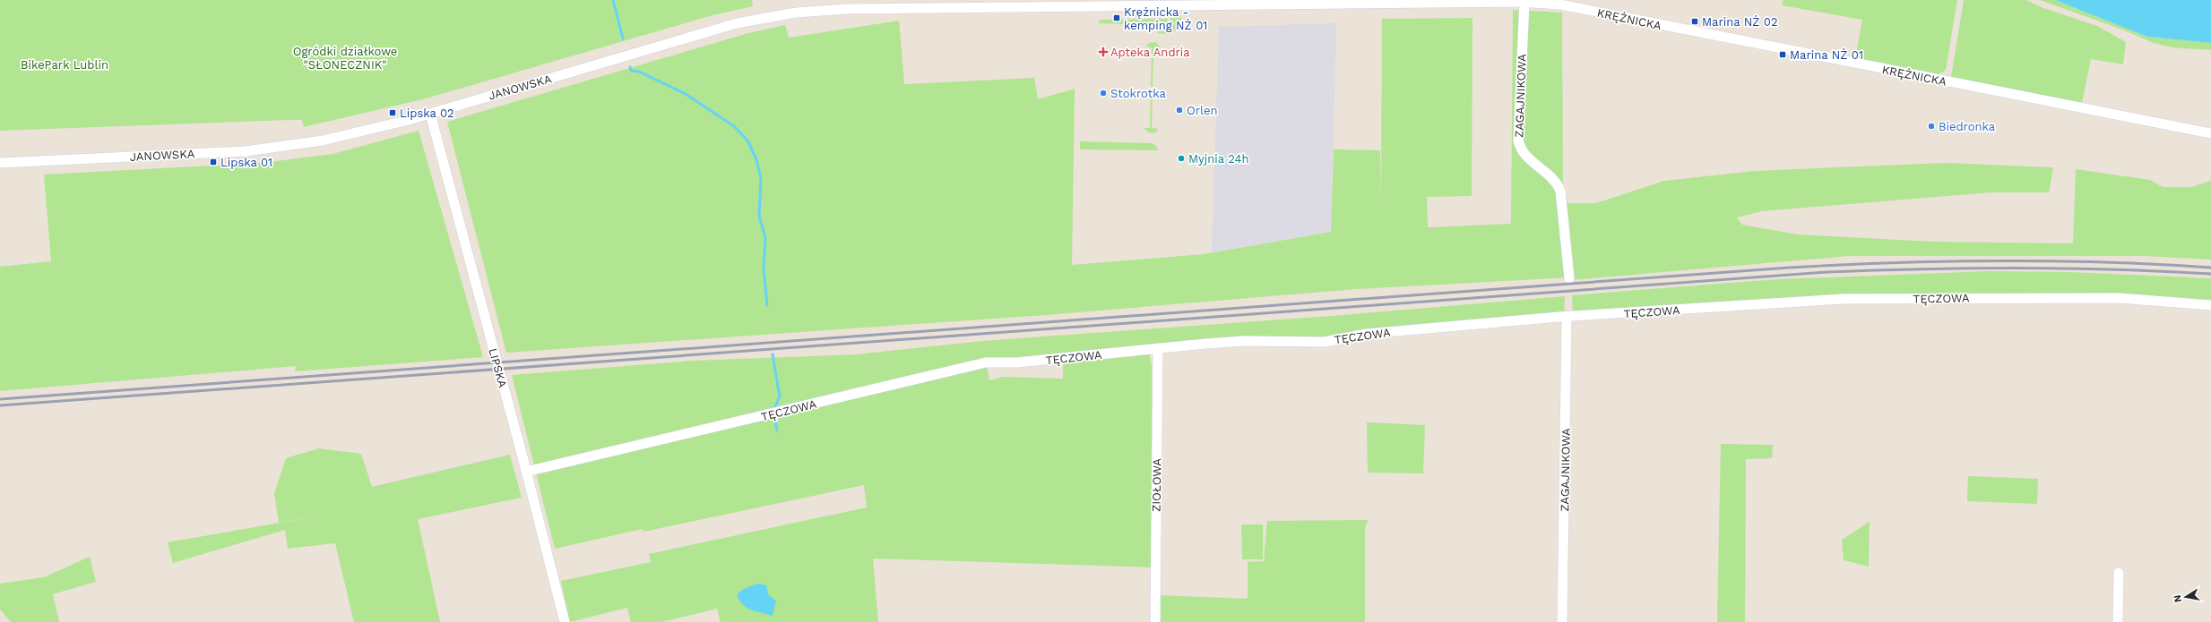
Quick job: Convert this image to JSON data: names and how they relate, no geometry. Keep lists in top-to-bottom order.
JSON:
{
  "streets": {
    "street": [
      "KRĘŻNICKA",
      "JANOWSKA",
      "ZAGAJNIKOWA",
      "TĘCZOWA",
      "LIPSKA",
      "ZIOŁOWA"
    ]
  },
  "crossings": [
    ["KRĘŻNICKA", "JANOWSKA"],
    ["KRĘŻNICKA", "ZAGAJNIKOWA"],
    ["JANOWSKA", "LIPSKA"],
    ["ZAGAJNIKOWA", "TĘCZOWA"],
    ["TĘCZOWA", "LIPSKA"],
    ["TĘCZOWA", "ZIOŁOWA"]
  ],
  "parks": ["Ogródki działkowe \"SŁONECZNIK\"", "BikePark Lublin"],
  "places": {
    "transit": [
      "Krężnicka - kemping NŻ 01",
      "Marina NŻ 02",
      "Marina NŻ 01",
      "Lipska 02",
      "Lipska 01"
    ],
    "health": ["Apteka Andria"],
    "other": [
      "Stokrotka",
      "Orlen",
      "Biedronka",
      "Myjnia 24h"
    ]
  },
  "north": "left"
}
